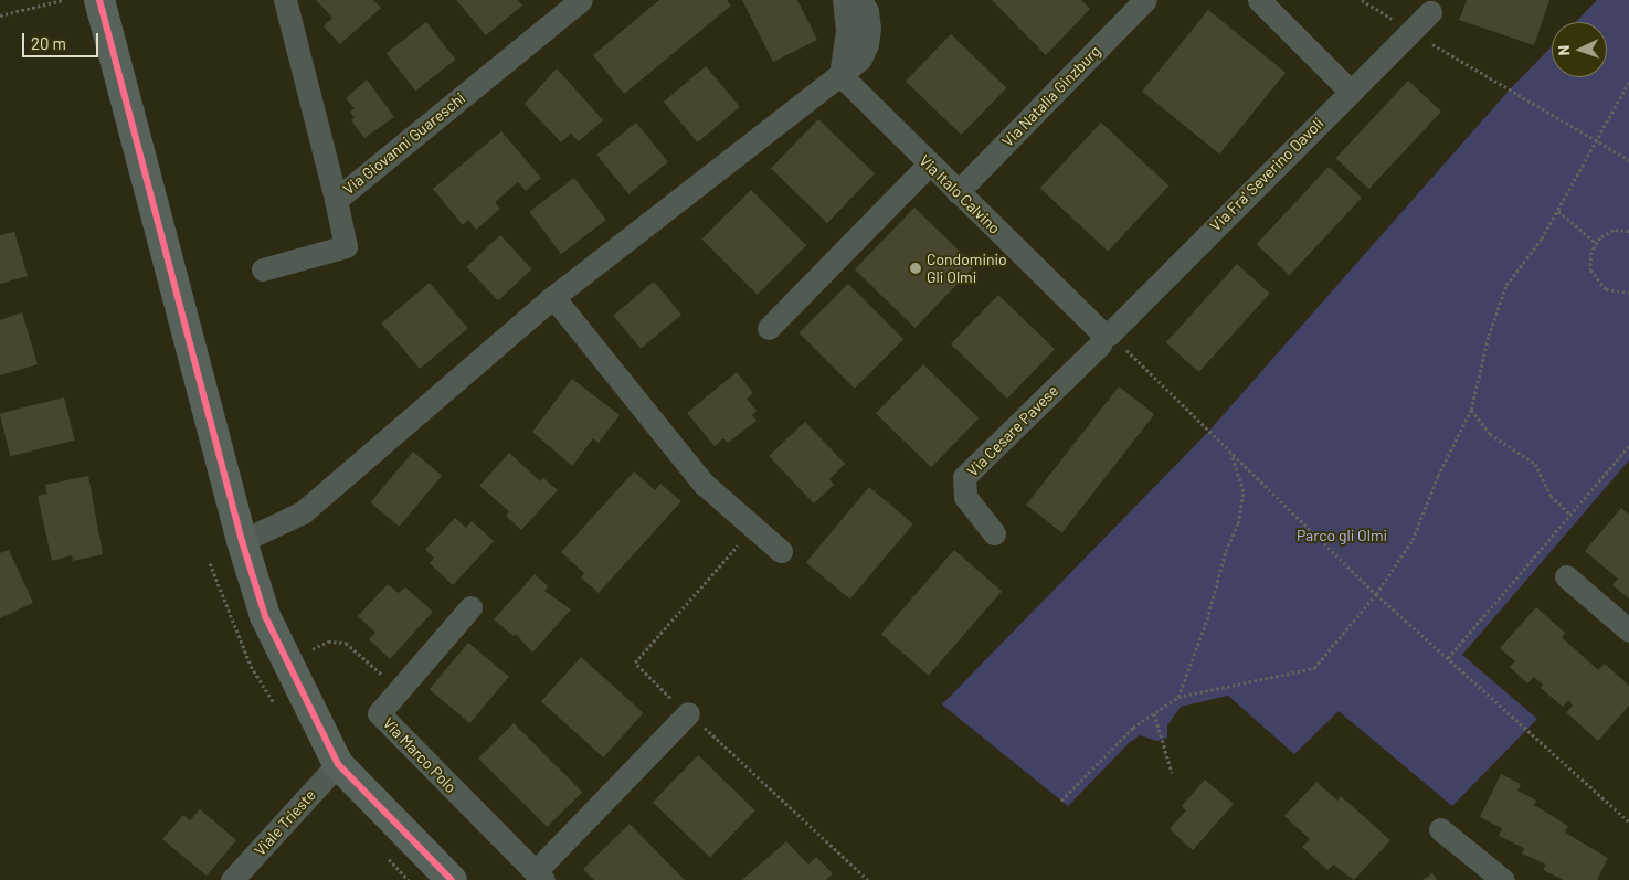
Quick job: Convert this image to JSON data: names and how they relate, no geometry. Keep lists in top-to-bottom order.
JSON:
{
  "streets": {
    "street": [
      "Via Natalia Ginzburg",
      "Via Giovanni Guareschi",
      "Via Fra' Severino Davoli",
      "Via Italo Calvino",
      "Via Cesare Pavese",
      "Via Marco Polo",
      "Viale Trieste"
    ]
  },
  "crossings": [
    ["Via Natalia Ginzburg", "Via Italo Calvino"],
    ["Via Fra' Severino Davoli", "Via Italo Calvino"],
    ["Via Fra' Severino Davoli", "Via Cesare Pavese"],
    ["Via Italo Calvino", "Via Cesare Pavese"]
  ],
  "parks": ["Parco gli Olmi"],
  "places": ["Condominio Gli Olmi"],
  "scale_bar": "20 m",
  "north": "left"
}
